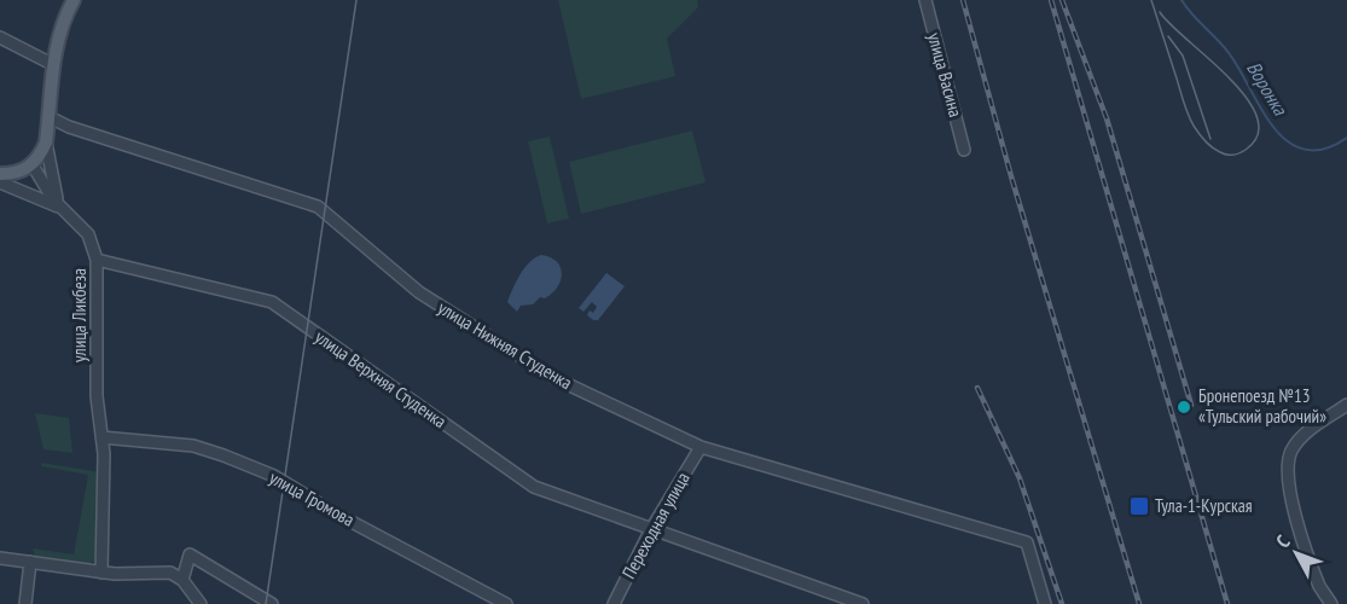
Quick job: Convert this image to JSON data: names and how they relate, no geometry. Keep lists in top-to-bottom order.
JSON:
{
  "streets": {
    "street": [
      "улица Васина",
      "улица Ликбеза",
      "улица Нижняя Cтуденкa",
      "улица Верхняя Студенка",
      "улица Громова",
      "Переходная улица"
    ]
  },
  "crossings": [
    ["улица Ликбеза", "улица Верхняя Студенка"],
    ["улица Ликбеза", "улица Громова"],
    ["улица Нижняя Cтуденкa", "Переходная улица"],
    ["улица Верхняя Студенка", "Переходная улица"]
  ],
  "water": ["Воронка"],
  "places": {
    "other": ["Бронепоезд №13 «Тульский рабочий»"],
    "transit": ["Тула-1-Курская"]
  },
  "north": "top left"
}
